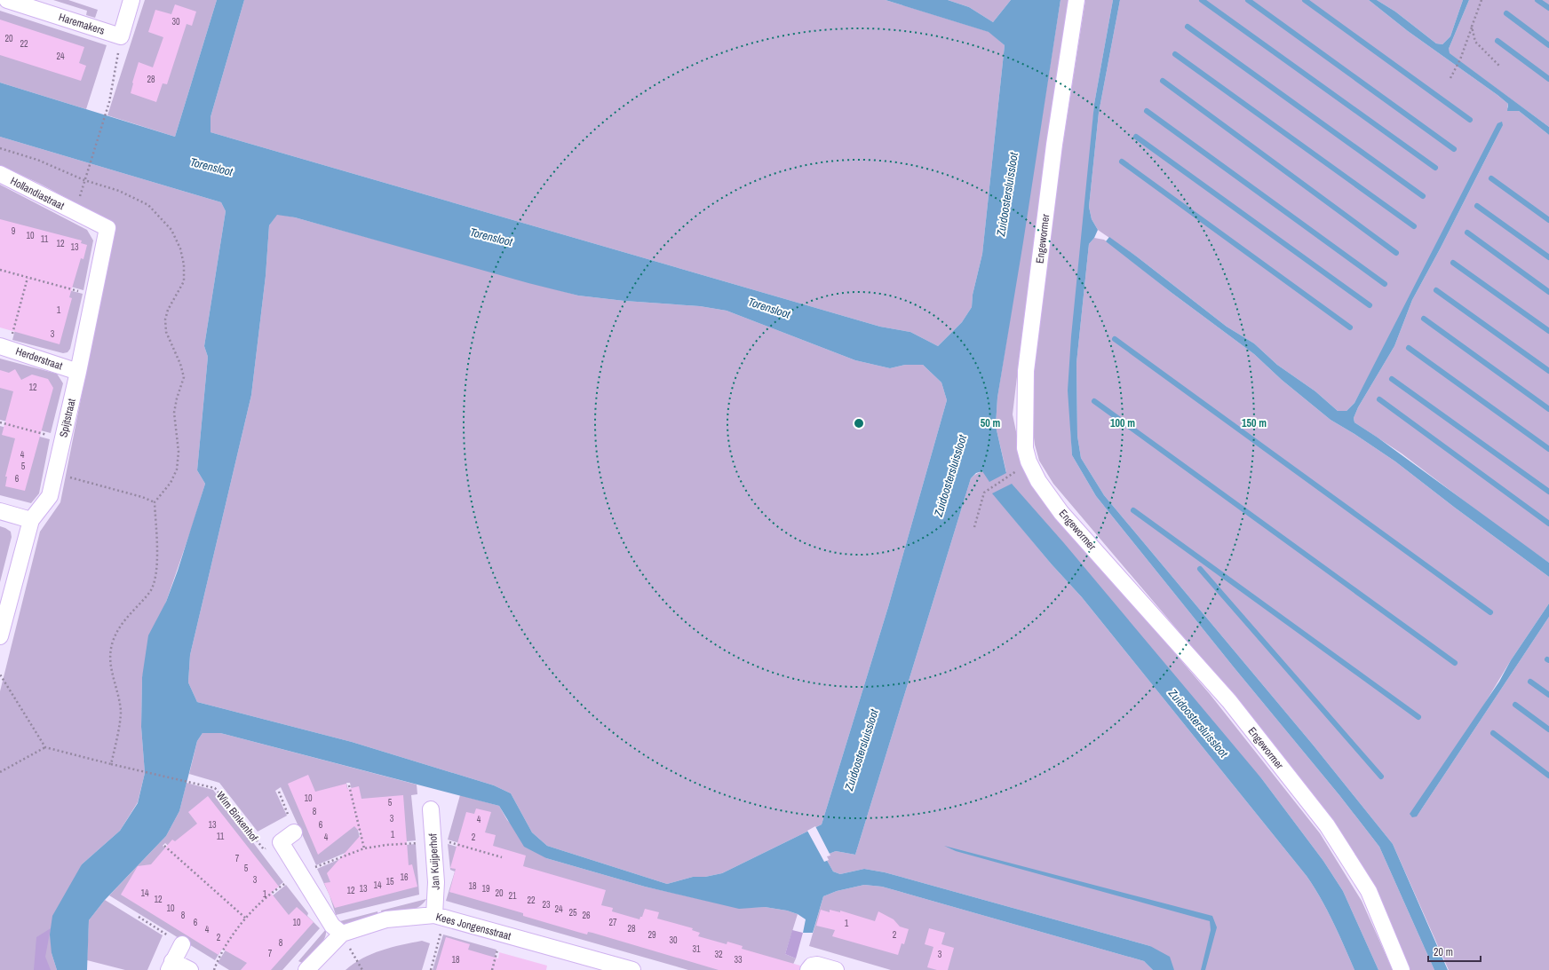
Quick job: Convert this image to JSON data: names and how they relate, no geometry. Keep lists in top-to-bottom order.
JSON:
{
  "streets": {
    "street": [
      "Haremakers",
      "Hollandiastraat",
      "Engewormer",
      "Herderstraat",
      "Spijtstraat",
      "Jan Kuijperhof",
      "Kees Jongensstraat"
    ],
    "path": ["Wim Binkenhof"]
  },
  "crossings": [
    ["Hollandiastraat", "Spijtstraat"],
    ["Herderstraat", "Spijtstraat"],
    ["Jan Kuijperhof", "Kees Jongensstraat"]
  ],
  "water": ["Torensloot", "Zuidoostersluissloot"],
  "house_numbers": [
    "30",
    "20",
    "22",
    "24",
    "28",
    "9",
    "10",
    "11",
    "12",
    "13",
    "1",
    "3",
    "12",
    "4",
    "5",
    "6",
    "10",
    "5",
    "8",
    "3",
    "4",
    "13",
    "6",
    "1",
    "11",
    "4",
    "2",
    "7",
    "5",
    "16",
    "3",
    "15",
    "14",
    "18",
    "13",
    "19",
    "12",
    "14",
    "20",
    "1",
    "21",
    "12",
    "22",
    "23",
    "10",
    "24",
    "25",
    "8",
    "26",
    "6",
    "10",
    "27",
    "1",
    "28",
    "4",
    "29",
    "2",
    "2",
    "30",
    "8",
    "31",
    "7",
    "32",
    "3",
    "18",
    "33"
  ],
  "scale_bar": "20 m",
  "rings": ["50 m", "100 m", "150 m"]
}
